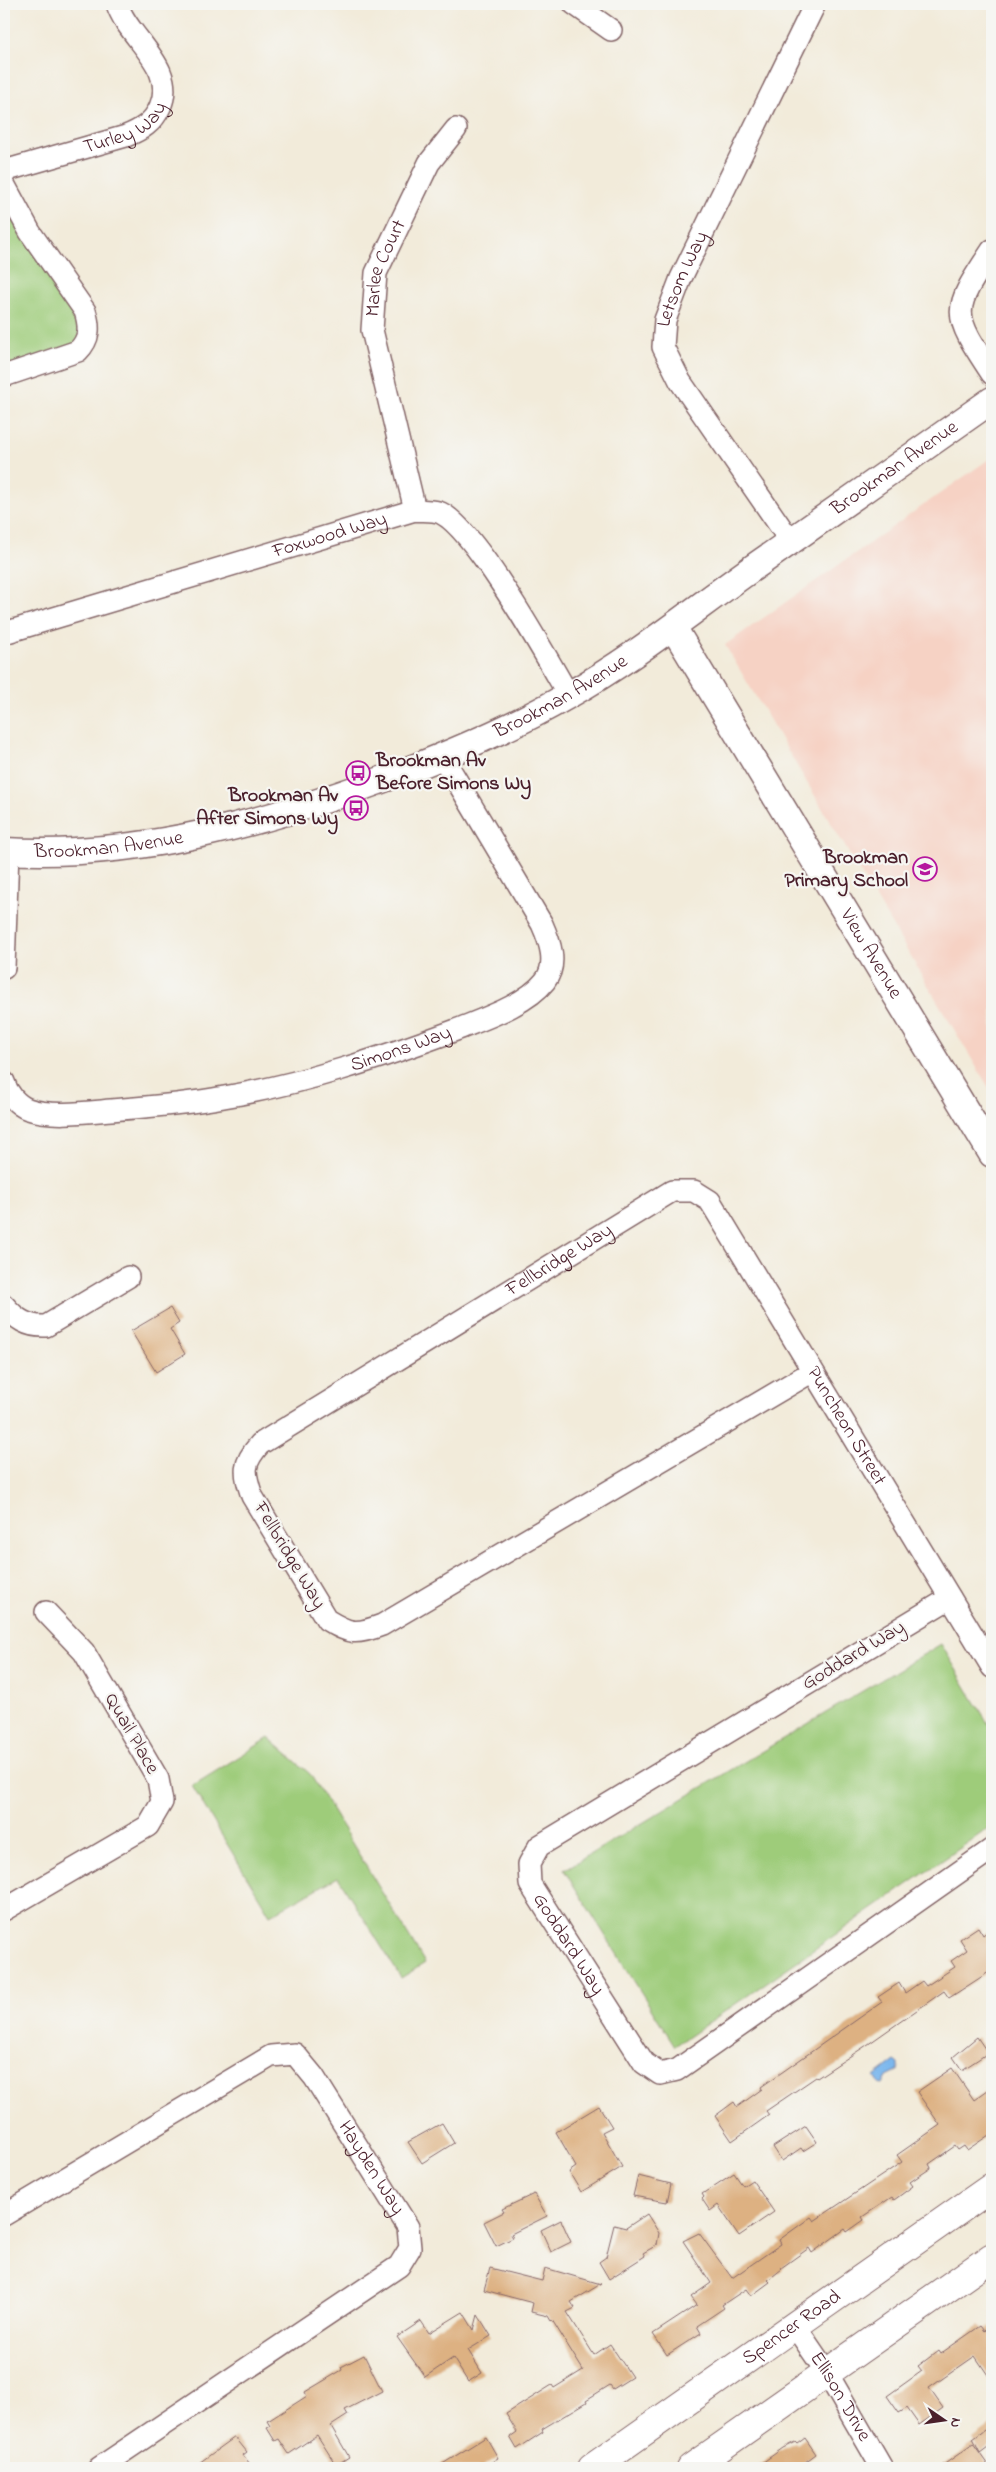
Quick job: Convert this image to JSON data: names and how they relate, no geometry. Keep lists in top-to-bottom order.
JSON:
{
  "streets": {
    "main road": ["Spencer Road"],
    "street": [
      "Turley Way",
      "Marlee Court",
      "Letsom Way",
      "Brookman Avenue",
      "Foxwood Way",
      "View Avenue",
      "Simons Way",
      "Fellbridge Way",
      "Puncheon Street",
      "Goddard Way",
      "Quail Place",
      "Hayden Way",
      "Ellison Drive"
    ]
  },
  "crossings": [
    ["Marlee Court", "Foxwood Way"],
    ["Letsom Way", "Brookman Avenue"],
    ["Brookman Avenue", "Foxwood Way"],
    ["Brookman Avenue", "View Avenue"],
    ["Brookman Avenue", "Simons Way"],
    ["Fellbridge Way", "Puncheon Street"],
    ["Puncheon Street", "Goddard Way"],
    ["Spencer Road", "Ellison Drive"]
  ],
  "places": {
    "bus stop": ["Brookman Av Before Simons Wy", "Brookman Av After Simons Wy"],
    "school or university": ["Brookman Primary School"]
  },
  "north": "right"
}
